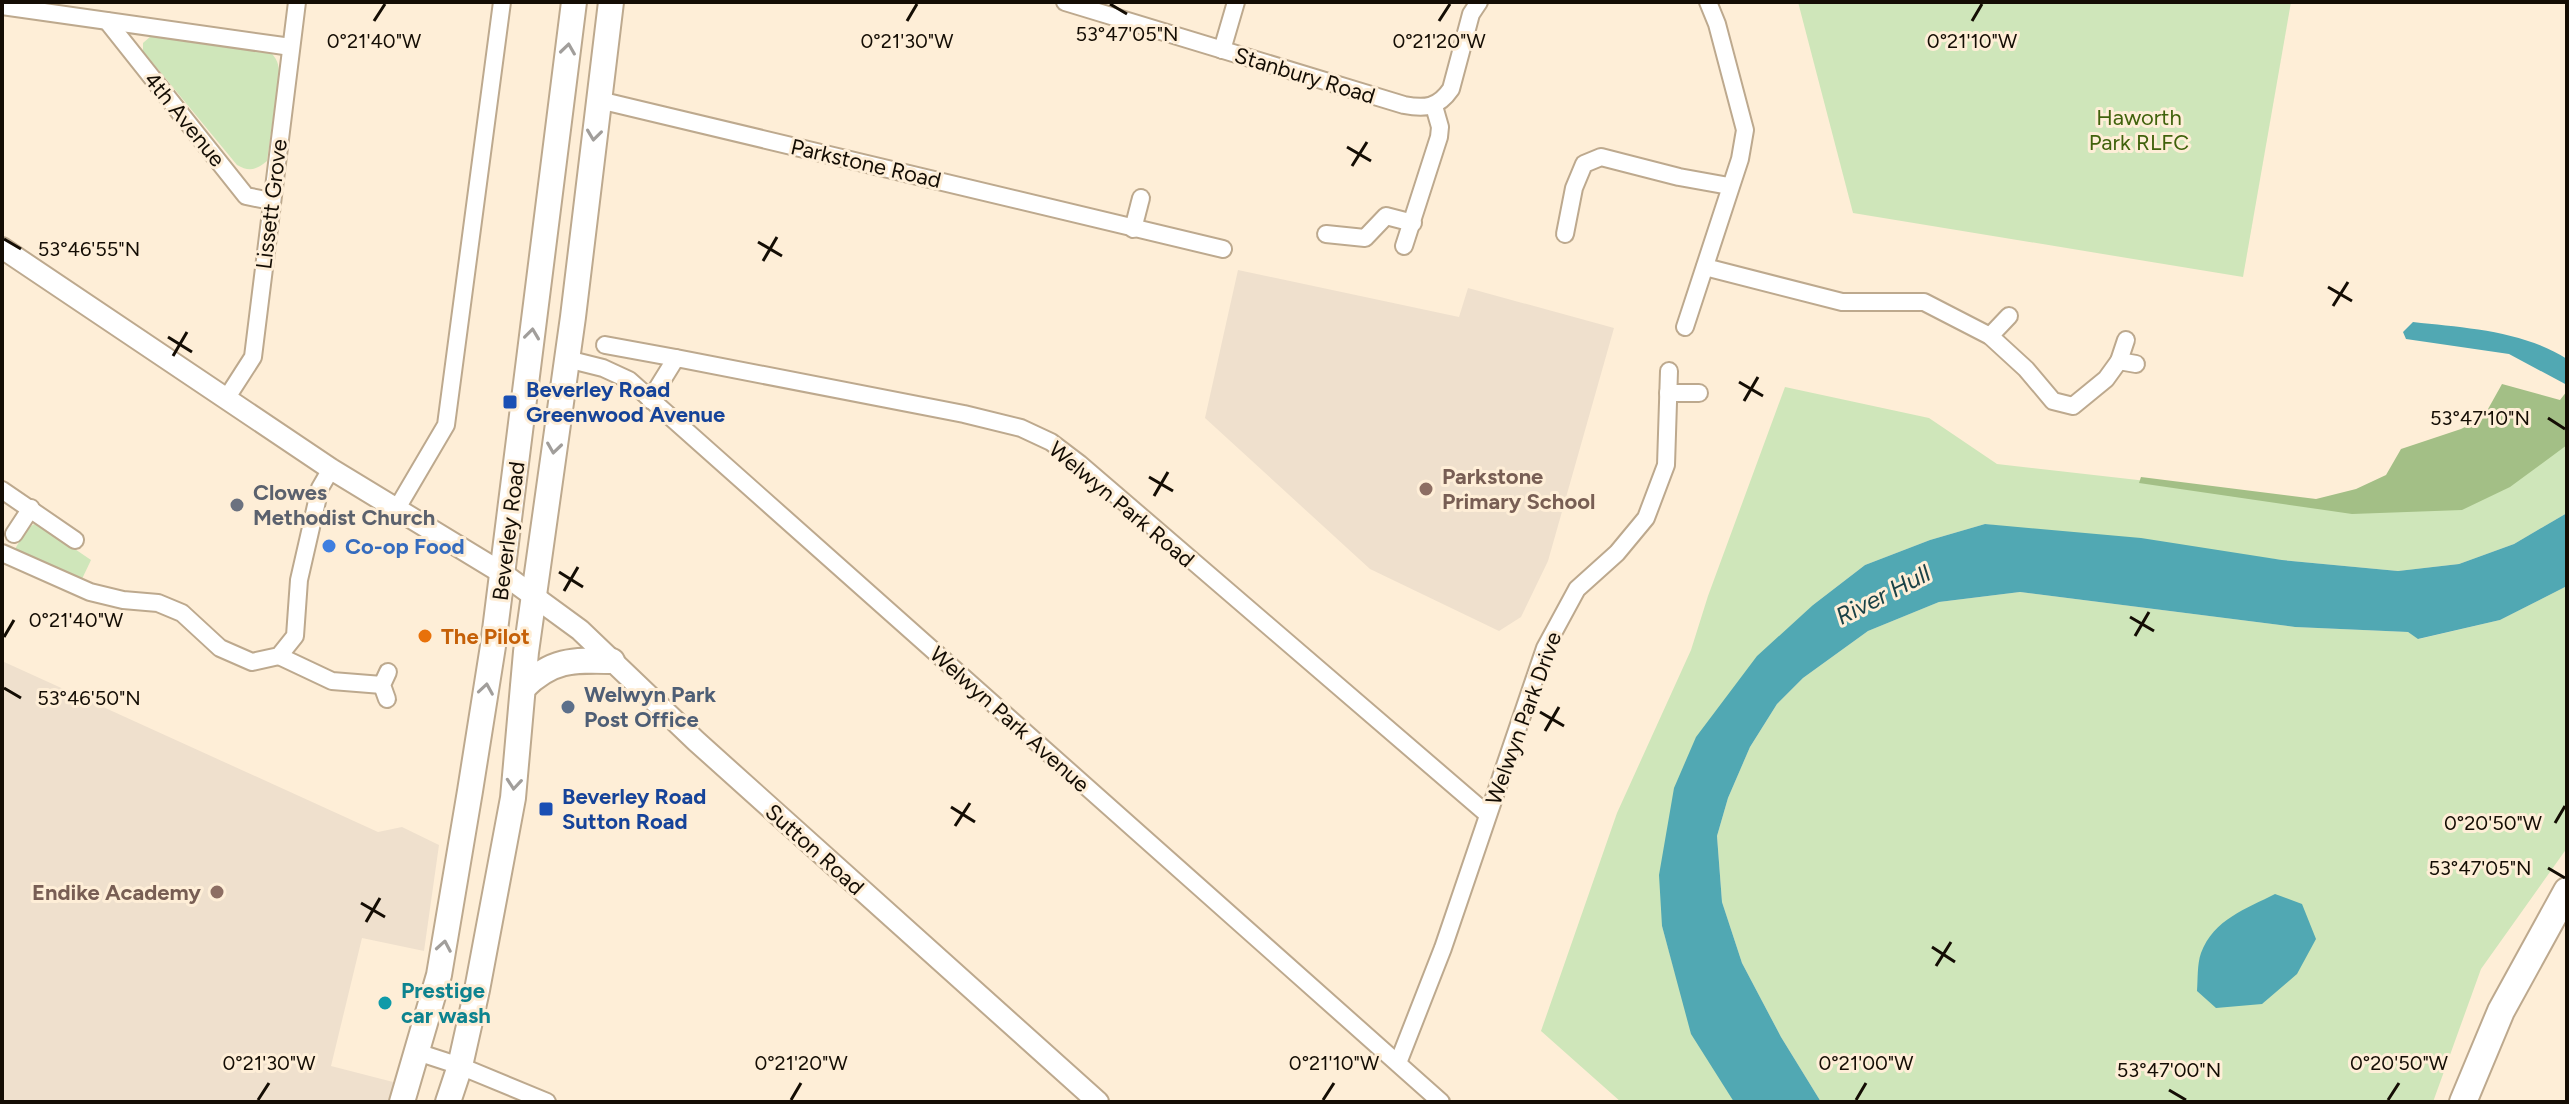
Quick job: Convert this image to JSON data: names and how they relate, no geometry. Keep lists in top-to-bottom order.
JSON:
{
  "streets": {
    "main road": ["Beverley Road"],
    "street": [
      "Stanbury Road",
      "4th Avenue",
      "Parkstone Road",
      "Lissett Grove",
      "Welwyn Park Road",
      "Welwyn Park Drive",
      "Welwyn Park Avenue",
      "Sutton Road"
    ]
  },
  "crossings": [
    ["4th Avenue", "Lissett Grove"],
    ["Parkstone Road", "Beverley Road"],
    ["Lissett Grove", "Sutton Road"],
    ["Welwyn Park Road", "Welwyn Park Drive"],
    ["Beverley Road", "Welwyn Park Avenue"],
    ["Beverley Road", "Sutton Road"],
    ["Welwyn Park Drive", "Welwyn Park Avenue"]
  ],
  "water": ["River Hull"],
  "parks": ["Haworth Park RLFC"],
  "places": {
    "transit": ["Beverley Road Greenwood Avenue", "Beverley Road Sutton Road"],
    "other": [
      "Parkstone Primary School",
      "Clowes Methodist Church",
      "Co-op Food",
      "The Pilot",
      "Welwyn Park Post Office",
      "Endike Academy",
      "Prestige car wash"
    ]
  },
  "coordinates": [
    "53°47'05\"N",
    "0°21'40\"W",
    "0°21'30\"W",
    "0°21'20\"W",
    "0°21'10\"W",
    "53°46'55\"N",
    "53°47'10\"N",
    "53°46'50\"N",
    "0°20'50\"W",
    "0°21'00\"W",
    "53°47'00\"N"
  ]
}
